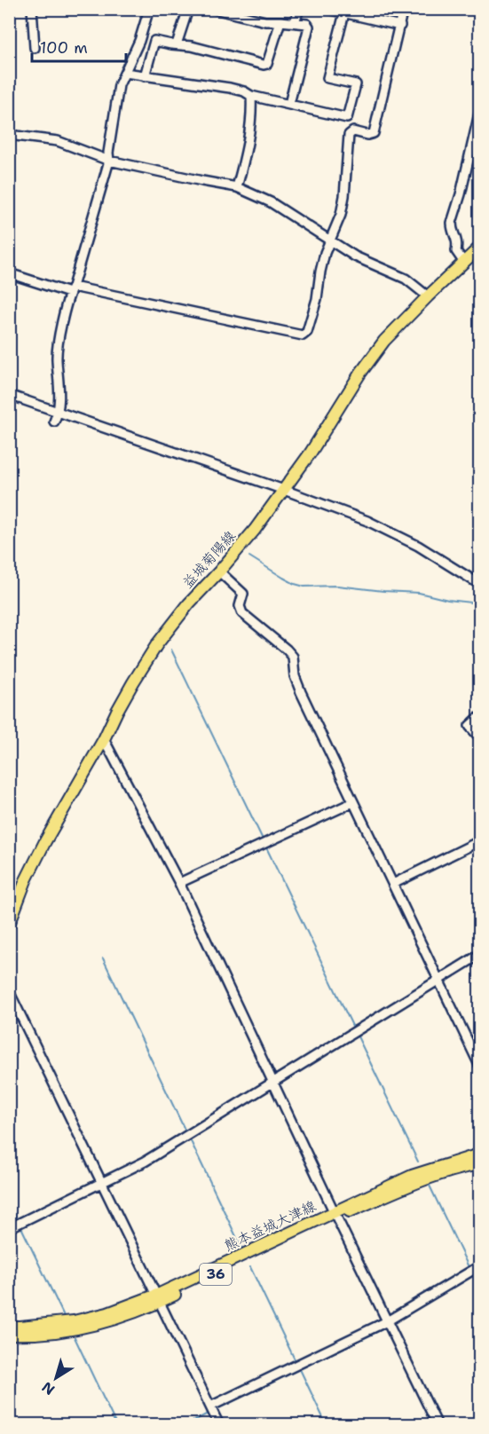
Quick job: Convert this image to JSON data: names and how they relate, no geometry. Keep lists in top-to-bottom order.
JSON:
{
  "streets": {
    "main road": ["益城菊陽線", "熊本益城大津線", "36"]
  },
  "scale_bar": "100 m",
  "north": "bottom left"
}
